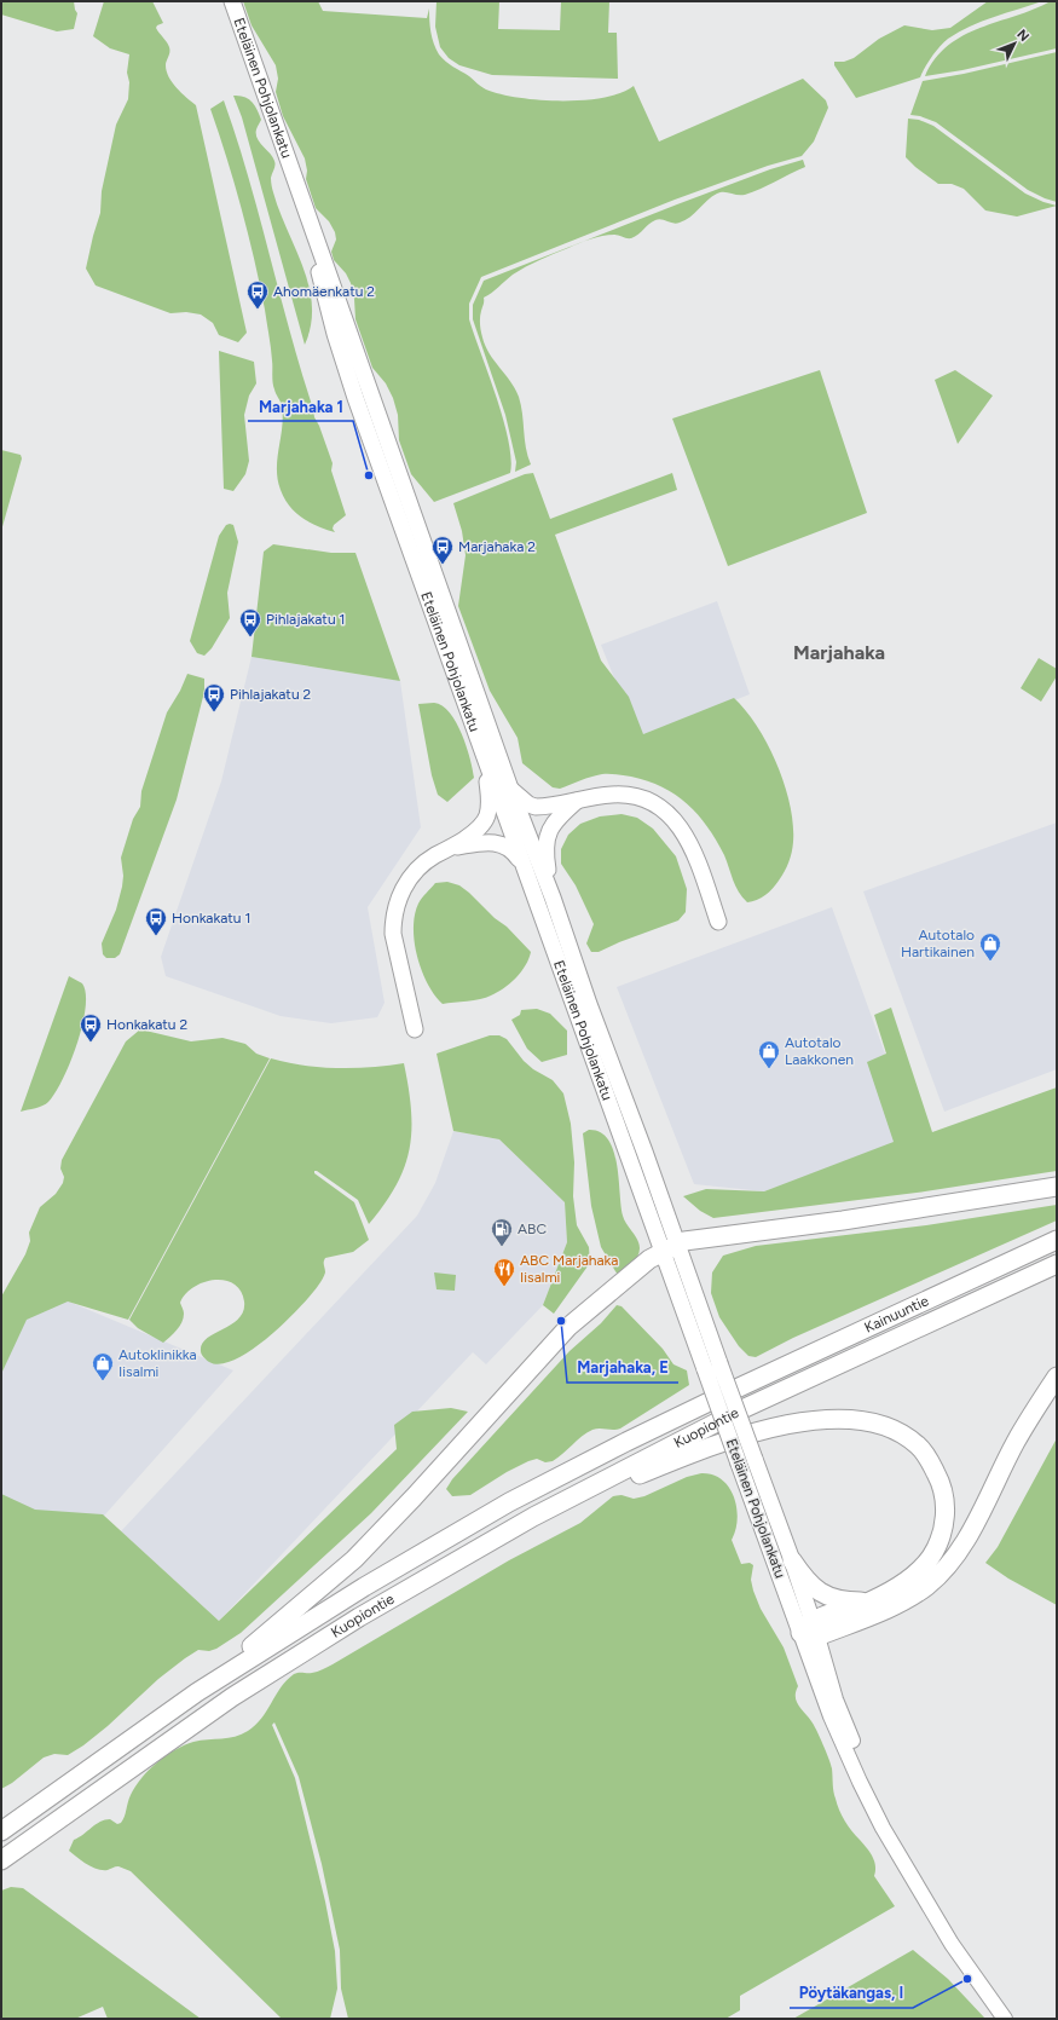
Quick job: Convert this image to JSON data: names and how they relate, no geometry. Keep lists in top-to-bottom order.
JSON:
{
  "streets": {
    "highway": ["Kainuuntie", "Kuopiontie"],
    "main road": ["Eteläinen Pohjolankatu"]
  },
  "crossings": [
    ["Kainuuntie", "Kuopiontie"]
  ],
  "districts": ["Marjahaka"],
  "places": {
    "bus stop": [
      "Ahomäenkatu 2",
      "Marjahaka 2",
      "Pihlajakatu 1",
      "Pihlajakatu 2",
      "Honkakatu 1",
      "Honkakatu 2"
    ],
    "other": ["Marjahaka 1", "Marjahaka, E", "Pöytäkangas, I"],
    "shop": ["Autotalo Hartikainen", "Autotalo Laakkonen", "Autoklinikka Iisalmi"],
    "fuel station": ["ABC"],
    "restaurant": ["ABC Marjahaka Iisalmi"]
  },
  "north": "top right"
}
